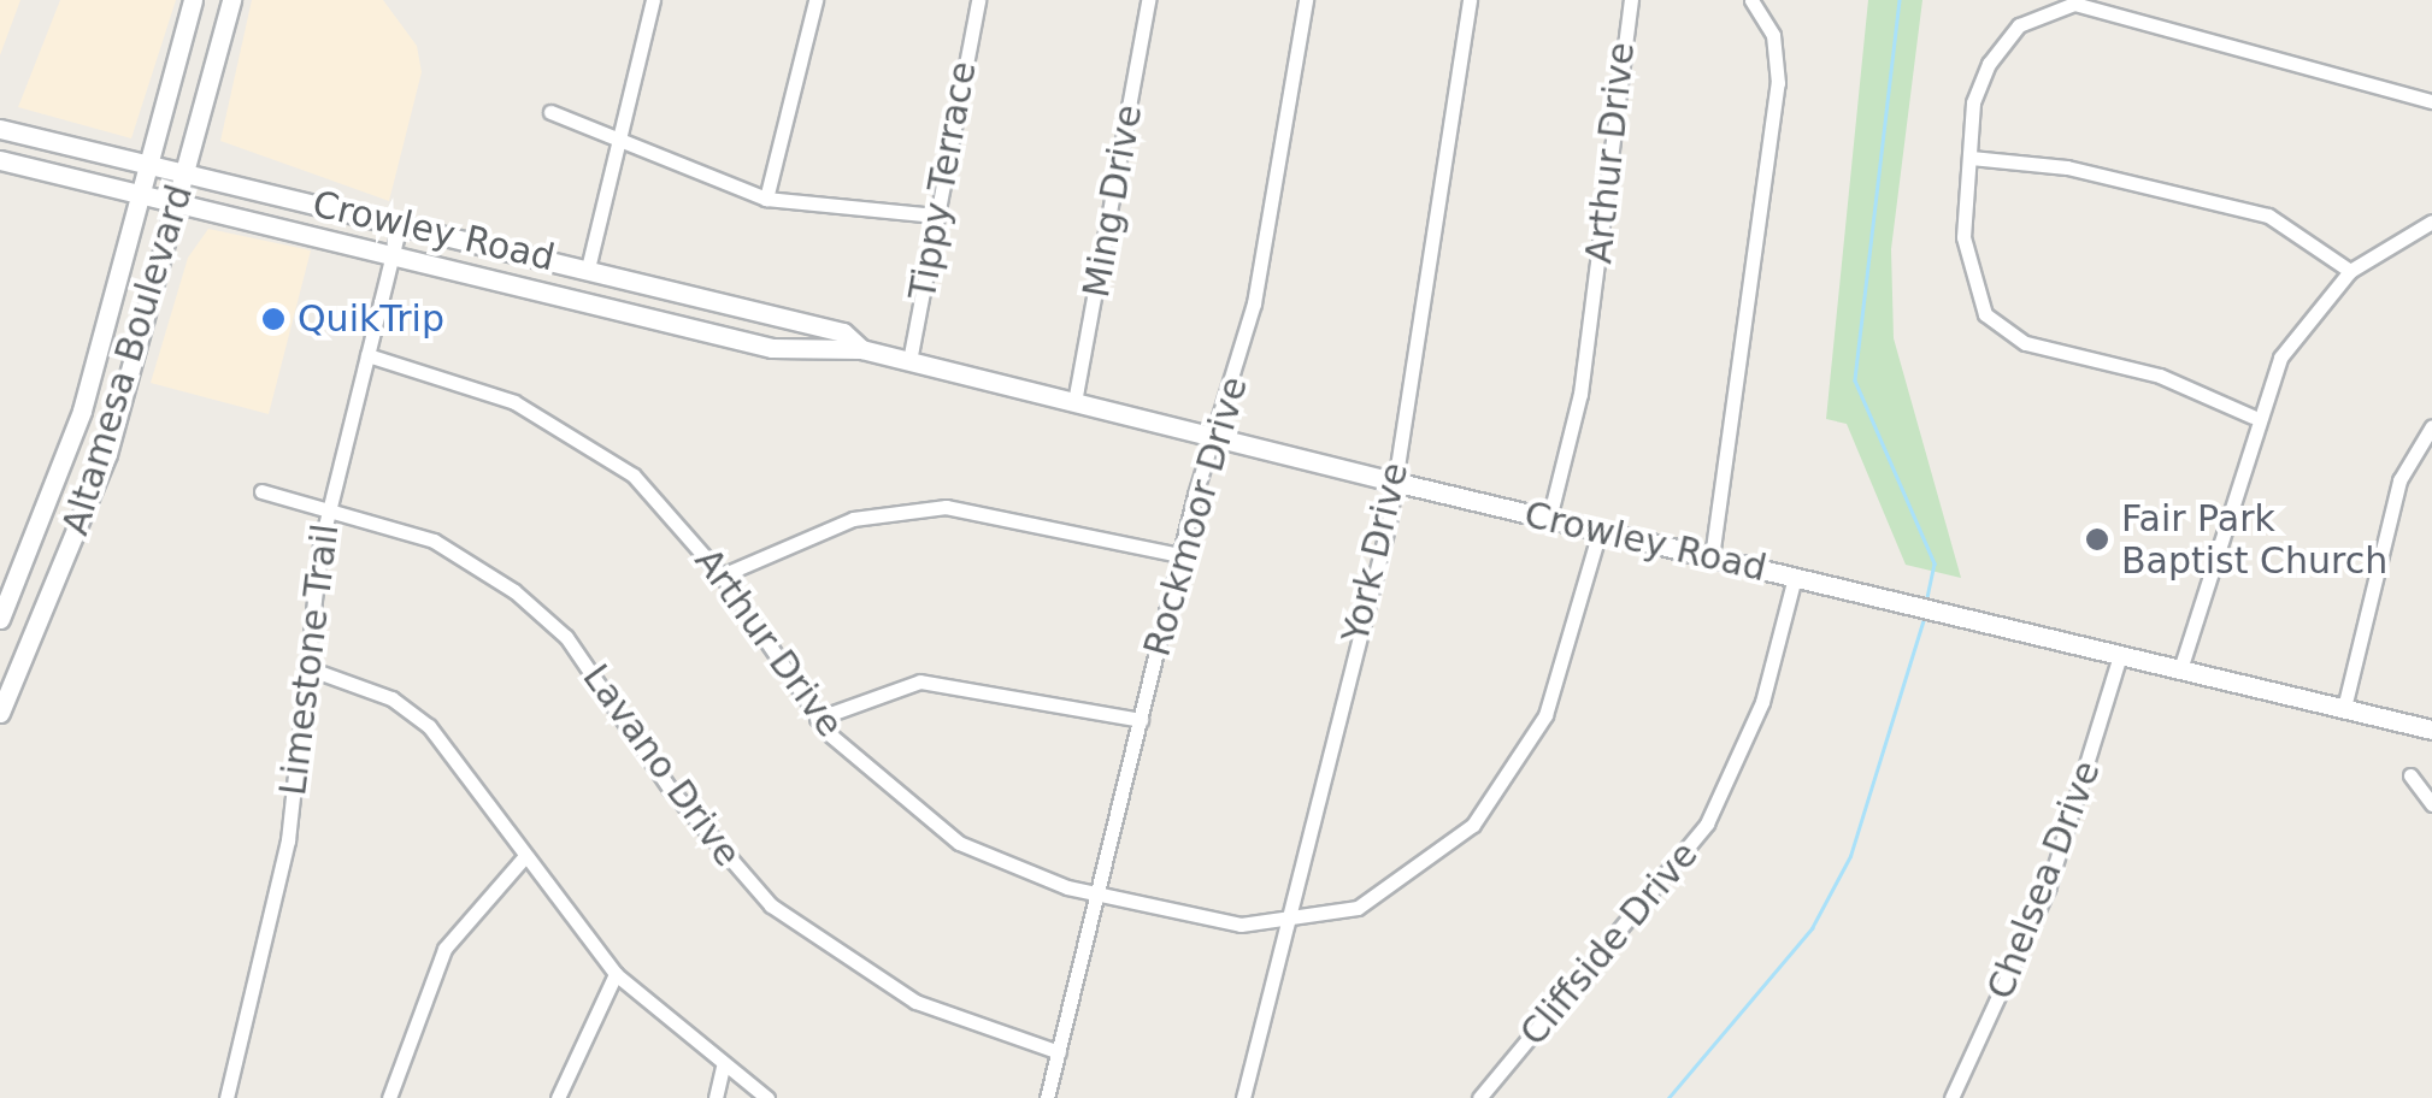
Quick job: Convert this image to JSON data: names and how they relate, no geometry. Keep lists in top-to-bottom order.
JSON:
{
  "streets": {
    "main road": ["Crowley Road", "Altamesa Boulevard"],
    "street": [
      "Arthur Drive",
      "Tippy Terrace",
      "Ming Drive",
      "Rockmoor Drive",
      "York Drive",
      "Limestone Trail",
      "Lavano Drive",
      "Chelsea Drive",
      "Cliffside Drive"
    ]
  },
  "crossings": [
    ["Arthur Drive", "Crowley Road"],
    ["Arthur Drive", "Rockmoor Drive"],
    ["Arthur Drive", "York Drive"],
    ["Arthur Drive", "Limestone Trail"],
    ["Tippy Terrace", "Crowley Road"],
    ["Ming Drive", "Crowley Road"],
    ["Crowley Road", "Altamesa Boulevard"],
    ["Crowley Road", "Rockmoor Drive"],
    ["Crowley Road", "York Drive"],
    ["Crowley Road", "Limestone Trail"],
    ["Crowley Road", "Chelsea Drive"],
    ["Crowley Road", "Cliffside Drive"],
    ["Rockmoor Drive", "Lavano Drive"],
    ["Limestone Trail", "Lavano Drive"]
  ],
  "places": ["QuikTrip", "Fair Park Baptist Church"]
}
